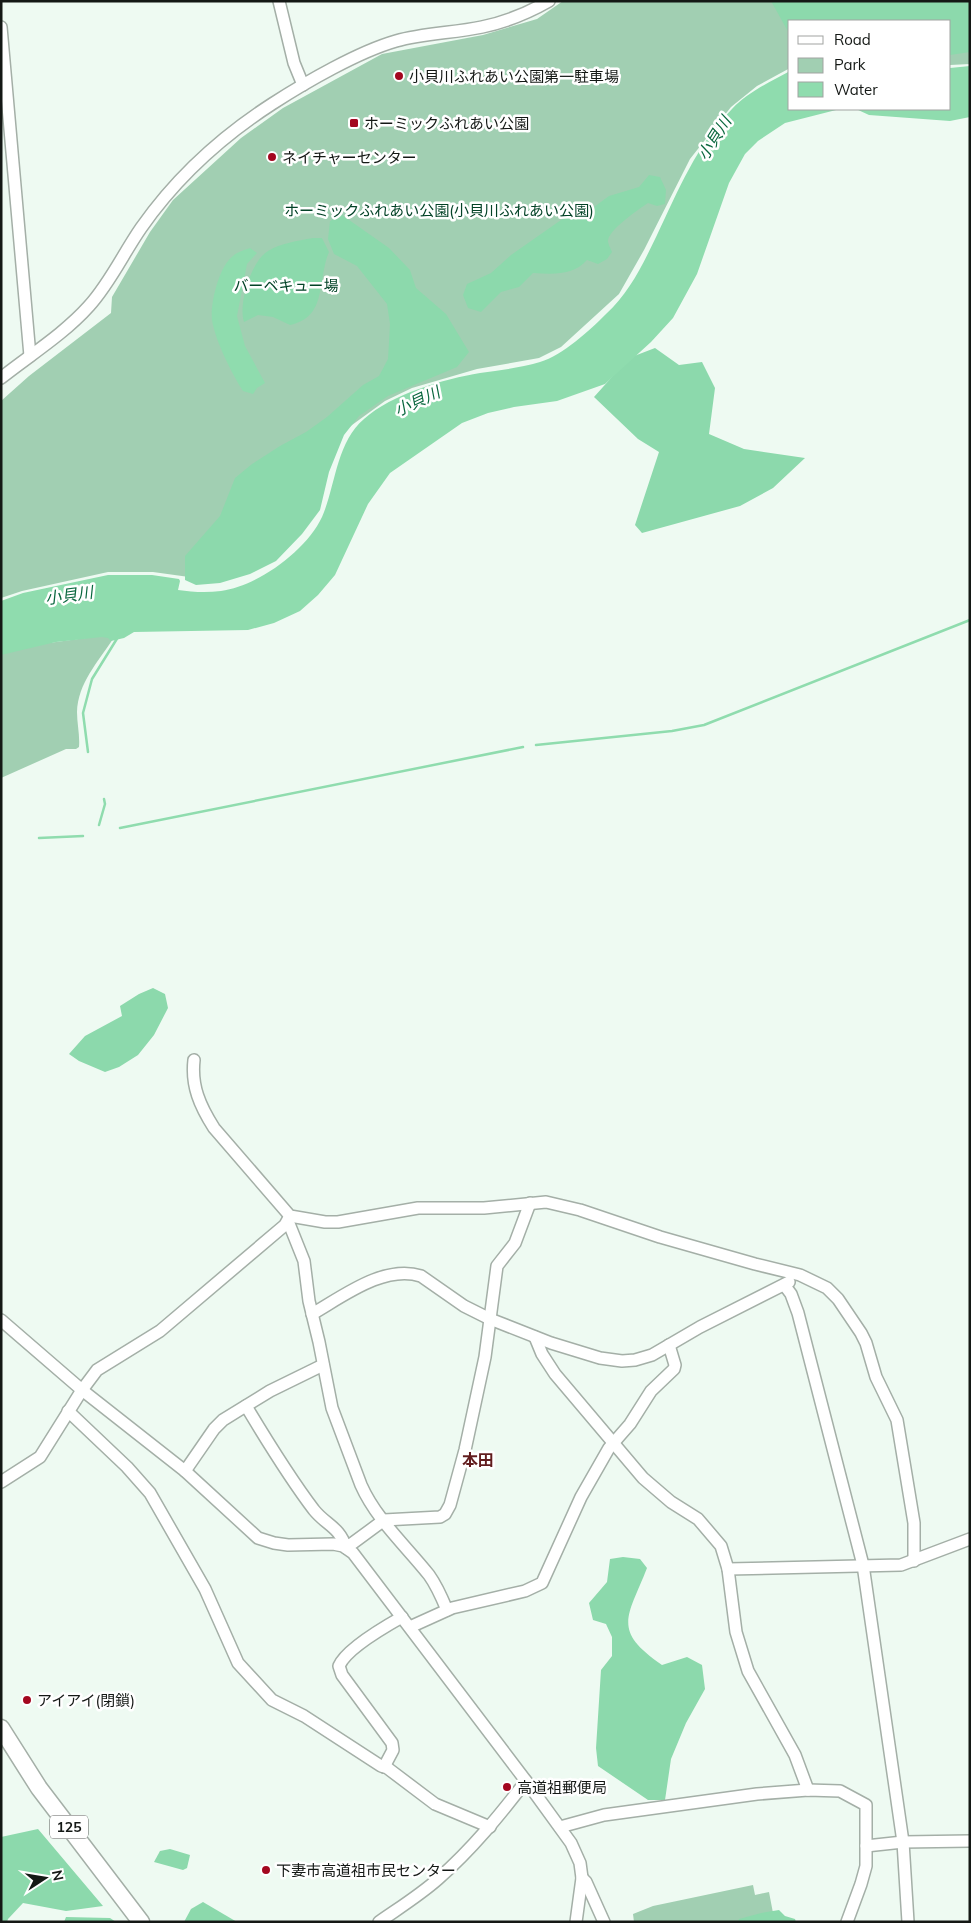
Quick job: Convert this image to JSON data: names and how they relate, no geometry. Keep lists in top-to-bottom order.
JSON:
{
  "streets": {
    "highway": ["125"]
  },
  "districts": ["本田"],
  "water": ["小貝川"],
  "parks": ["ホーミックふれあい公園(小貝川ふれあい公園)", "バーベキュー場"],
  "places": {
    "other": [
      "小貝川ふれあい公園第一駐車場",
      "ネイチャーセンター",
      "アイアイ(閉鎖)",
      "高道祖郵便局",
      "下妻市高道祖市民センター"
    ],
    "transit": ["ホーミックふれあい公園"]
  },
  "legend": ["Road", "Park", "Water"],
  "north": "right"
}
